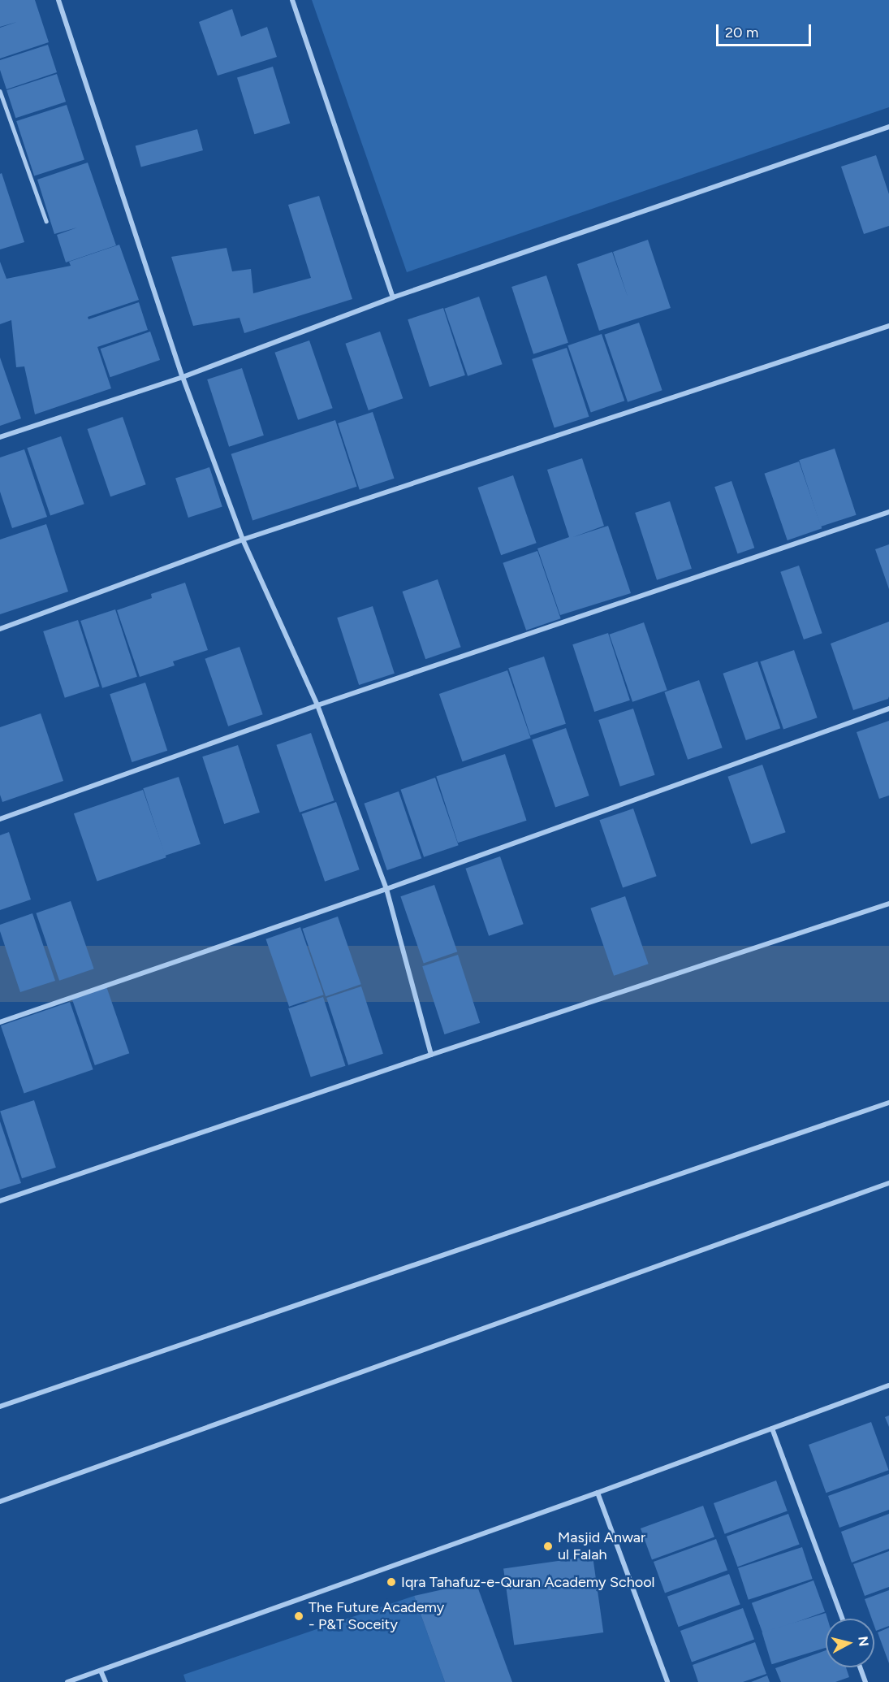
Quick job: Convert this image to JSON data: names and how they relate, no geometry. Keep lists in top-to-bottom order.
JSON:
{
  "places": ["Masjid Anwar ul Falah", "Iqra Tahafuz-e-Quran Academy School", "The Future Academy - P&T Soceity"],
  "scale_bar": "20 m",
  "north": "right"
}
